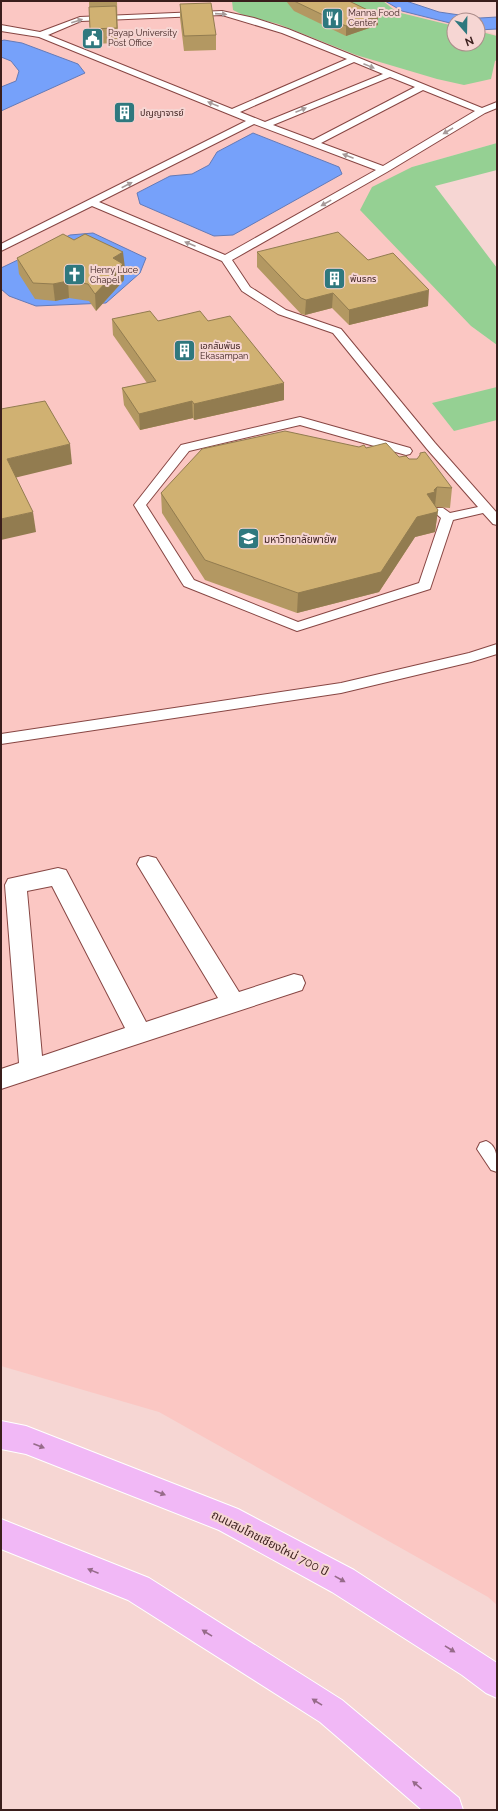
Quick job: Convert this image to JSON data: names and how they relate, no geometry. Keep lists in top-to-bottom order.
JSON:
{
  "streets": {
    "main road": ["ถนนสมโภชเชียงใหม่ 700 ปี"]
  },
  "places": {
    "restaurant": ["Manna Food Center"],
    "public building": ["Payap University Post Office"],
    "building": ["ปญญาจารย์", "พันธกร", "เอกสัมพันธ Ekasampan"],
    "church": ["Henry Luce Chapel"],
    "school or university": ["มหาวิทยาลัยพายัพ"]
  },
  "north": "bottom"
}
